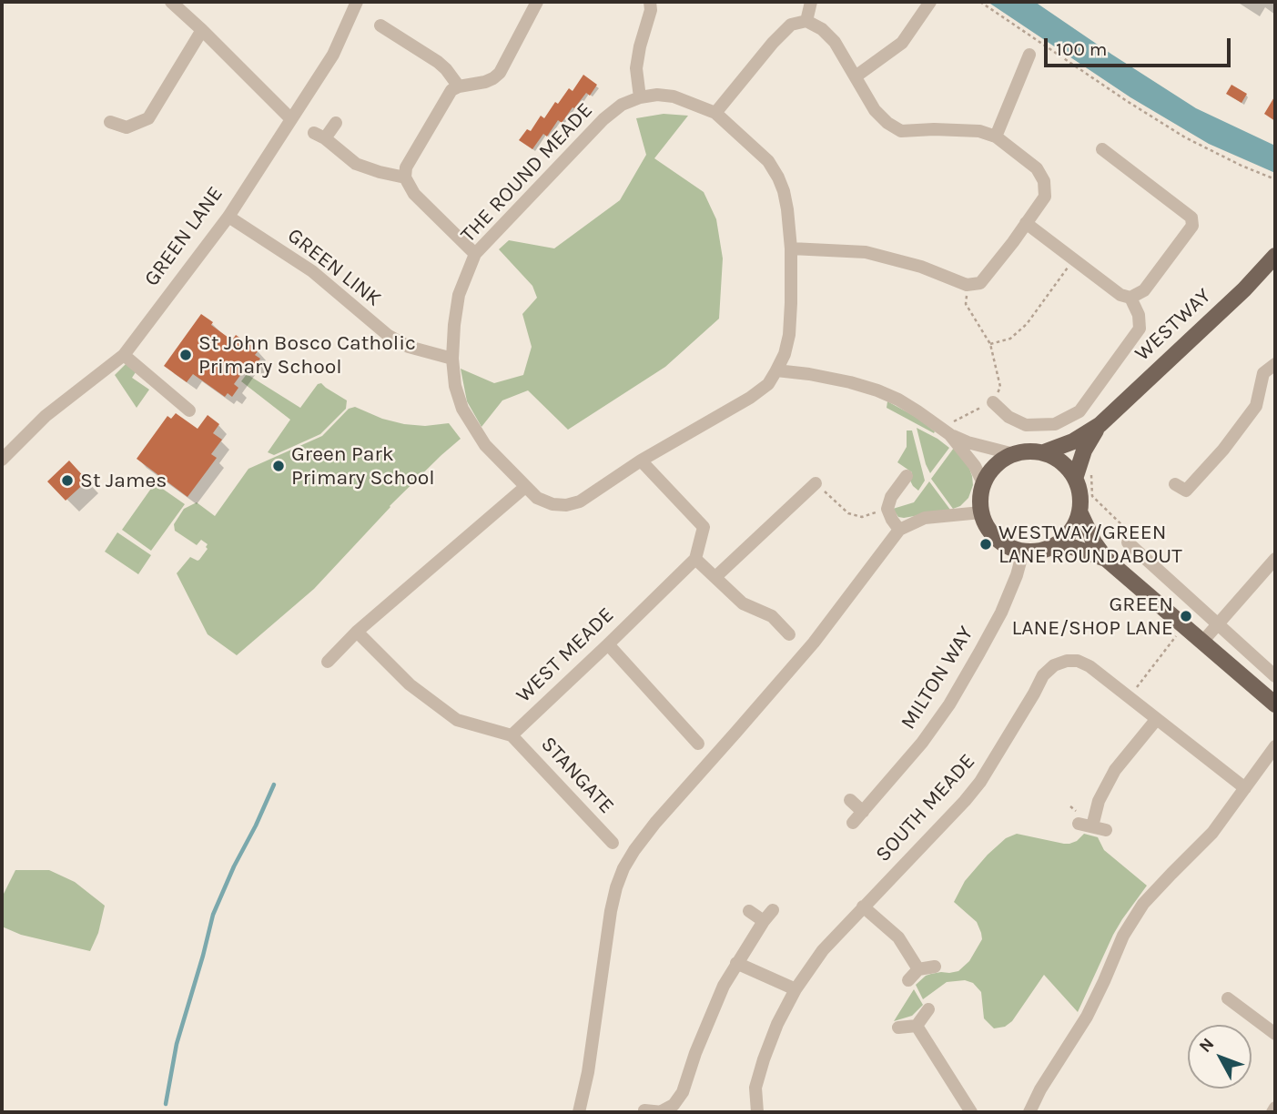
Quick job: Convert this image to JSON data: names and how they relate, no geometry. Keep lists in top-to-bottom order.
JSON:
{
  "streets": {
    "main road": ["WESTWAY"],
    "street": [
      "THE ROUND MEADE",
      "GREEN LANE",
      "GREEN LINK",
      "WEST MEADE",
      "MILTON WAY",
      "STANGATE",
      "SOUTH MEADE"
    ]
  },
  "crossings": [
    ["THE ROUND MEADE", "GREEN LINK"],
    ["GREEN LANE", "GREEN LINK"],
    ["WESTWAY", "MILTON WAY"],
    ["WEST MEADE", "STANGATE"]
  ],
  "places": [
    "St John Bosco Catholic Primary School",
    "Green Park Primary School",
    "St James",
    "WESTWAY/GREEN LANE ROUNDABOUT",
    "GREEN LANE/SHOP LANE"
  ],
  "scale_bar": "100 m",
  "north": "top left"
}
